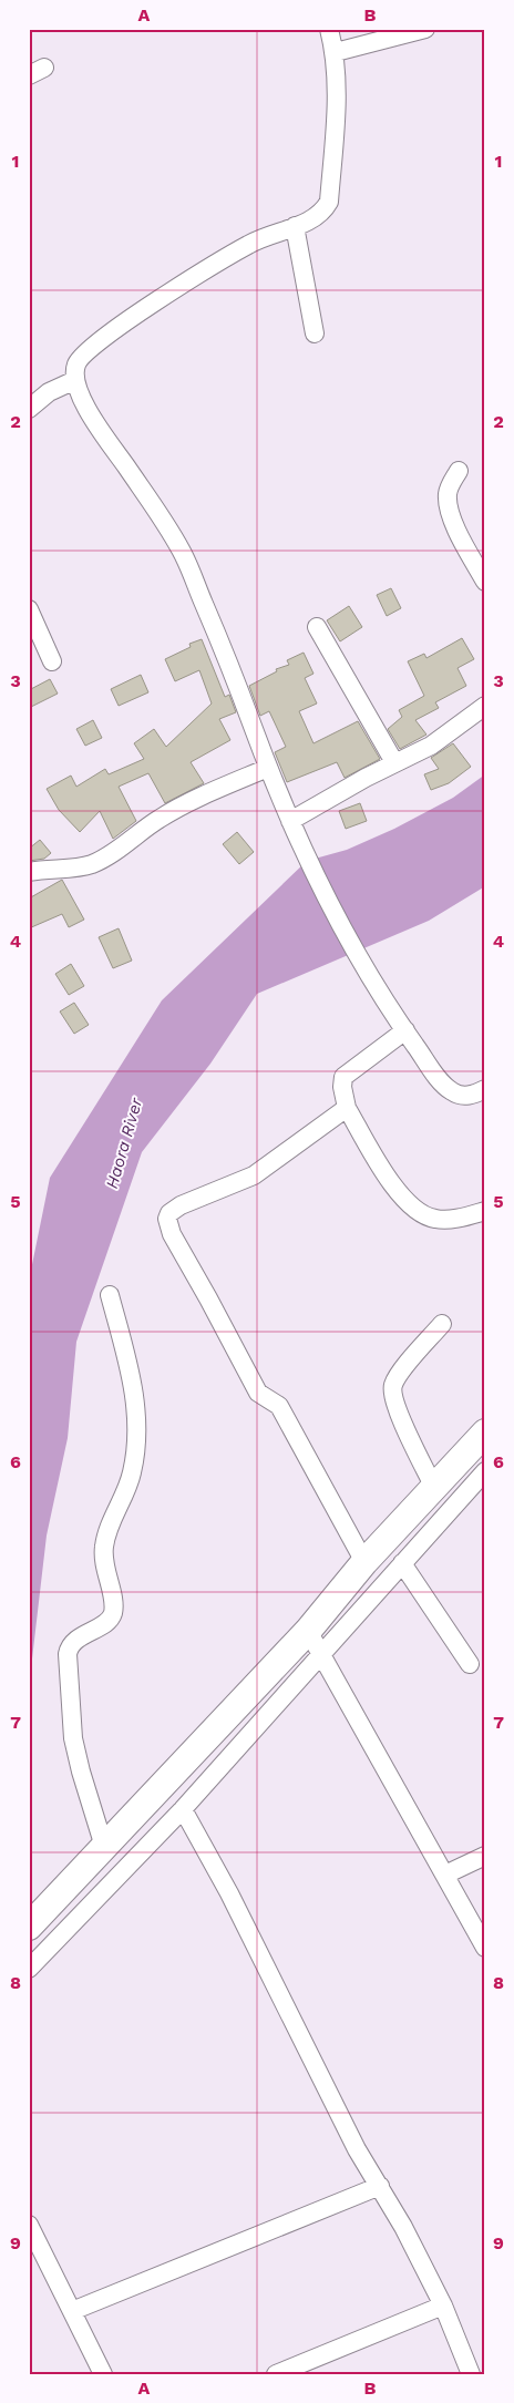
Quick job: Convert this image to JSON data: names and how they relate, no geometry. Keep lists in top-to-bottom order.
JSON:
{
  "water": ["Haora River"],
  "grid": {
    "columns": ["A", "B"],
    "rows": [
      "1",
      "2",
      "3",
      "4",
      "5",
      "6",
      "7",
      "8",
      "9"
    ]
  }
}
